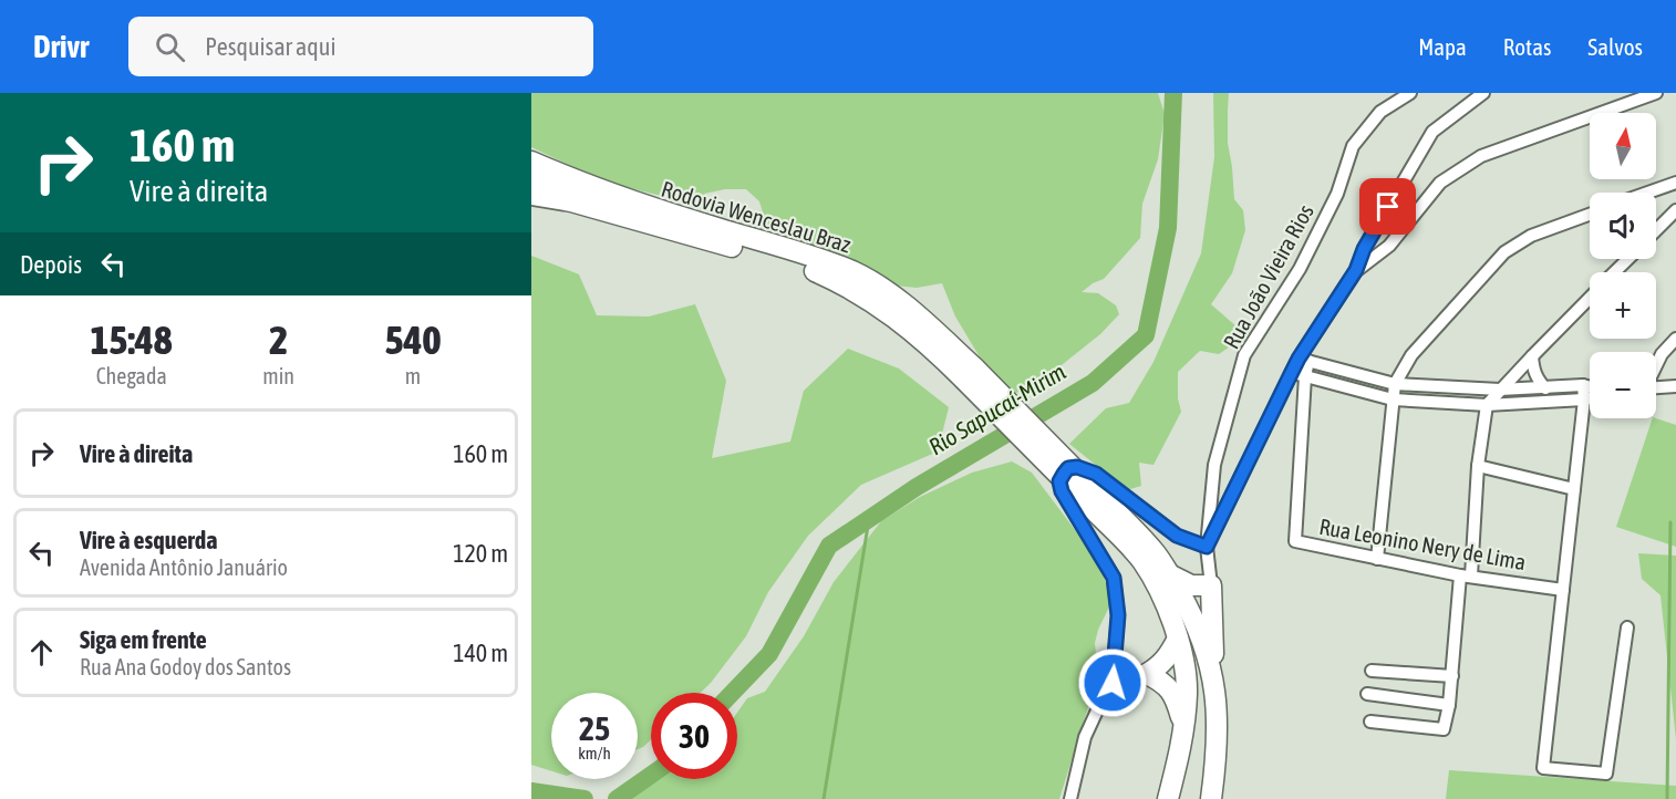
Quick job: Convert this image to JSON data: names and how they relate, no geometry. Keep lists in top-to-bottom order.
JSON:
{
  "streets": {
    "highway": ["Rodovia Wenceslau Braz"],
    "street": ["Rua João Vieira Rios", "Rua Leonino Nery de Lima"]
  },
  "water": ["Rio Sapucaí-Mirim"],
  "north": "top",
  "page": {
    "header": "Drivr",
    "search": "Pesquisar aqui",
    "nav": ["Mapa", "Rotas", "Salvos"],
    "turn": ["160 m", "Vire à direita"],
    "map_buttons": ["+", "−"],
    "then": "Depois",
    "eta": [
      "15:48",
      "Chegada",
      "2",
      "min",
      "540",
      "m"
    ],
    "list": [
      {
        "name": "Vire à direita",
        "value": "160 m"
      },
      {
        "name": "Vire à esquerda",
        "note": "Avenida Antônio Januário",
        "value": "120 m"
      },
      {
        "name": "Siga em frente",
        "note": "Rua Ana Godoy dos Santos",
        "value": "140 m"
      }
    ],
    "speed": "25 km/h",
    "limit": "30"
  }
}
